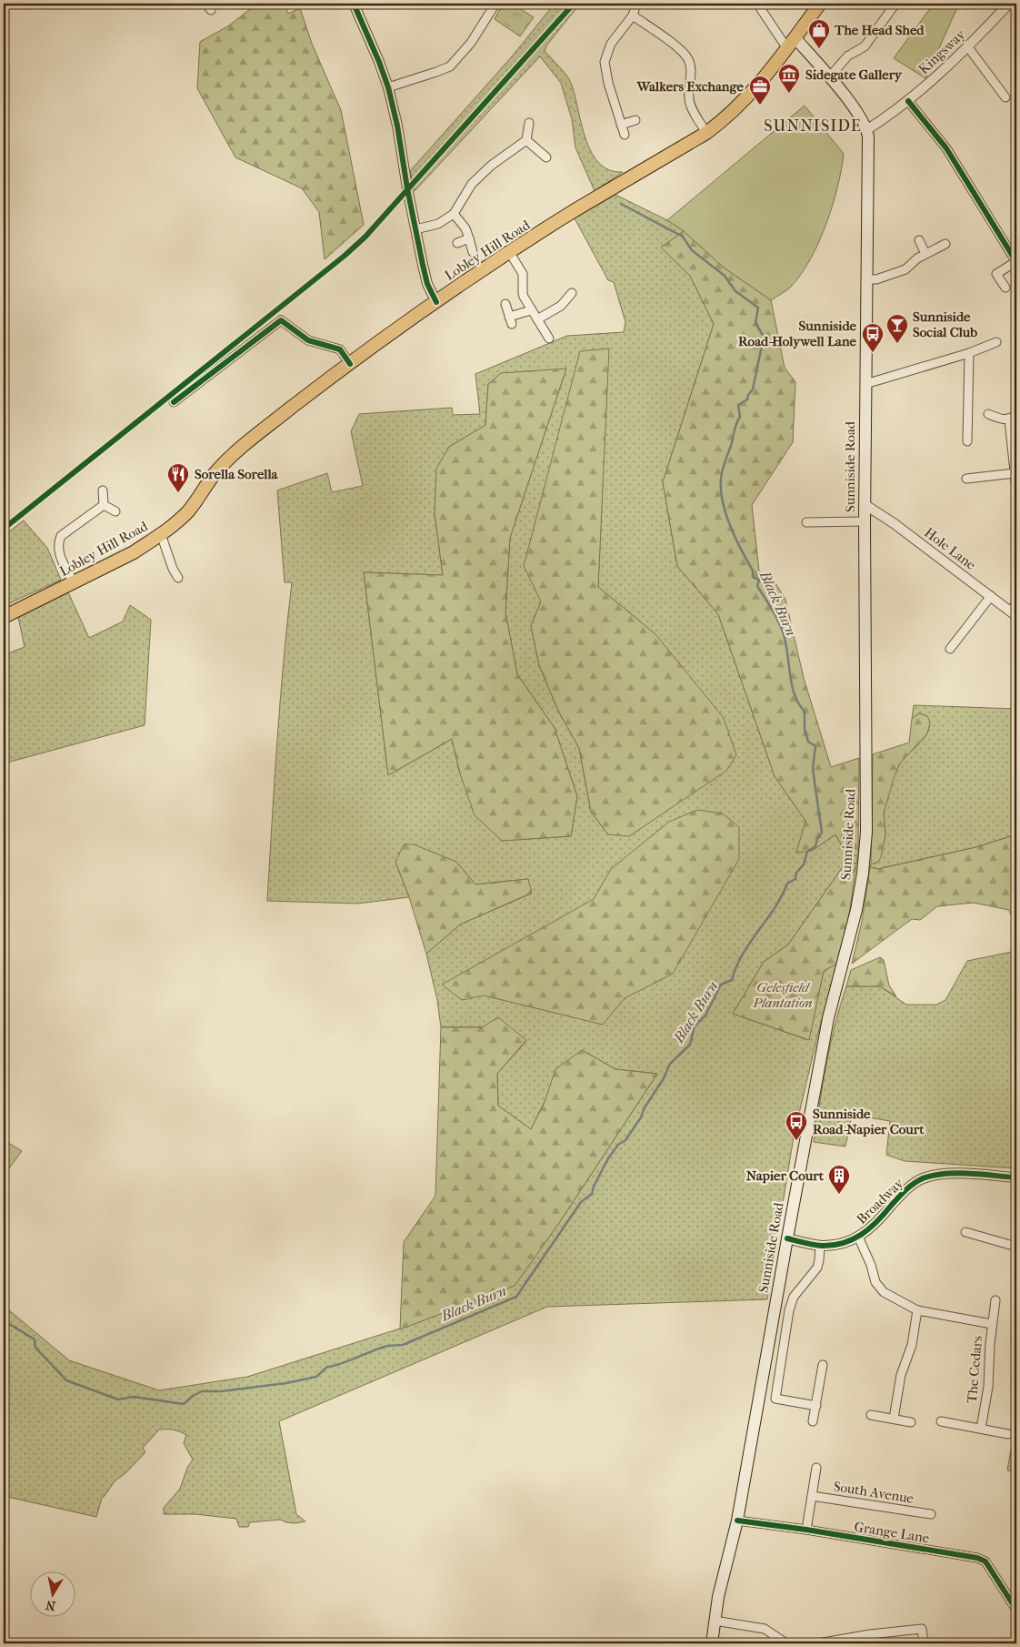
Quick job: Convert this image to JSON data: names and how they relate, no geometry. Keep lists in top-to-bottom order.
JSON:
{
  "streets": {
    "highway": ["Lobley Hill Road"],
    "main road": ["Sunniside Road"],
    "street": [
      "Kingsway",
      "Hole Lane",
      "Broadway",
      "The Cedars",
      "South Avenue",
      "Grange Lane"
    ]
  },
  "crossings": [
    ["Kingsway", "Sunniside Road"],
    ["Lobley Hill Road", "Sunniside Road"],
    ["Sunniside Road", "Hole Lane"],
    ["Sunniside Road", "Broadway"],
    ["Sunniside Road", "Grange Lane"],
    ["Broadway", "The Cedars"]
  ],
  "districts": ["SUNNISIDE"],
  "water": ["Black Burn"],
  "parks": ["Gelesfield Plantation"],
  "places": {
    "shop": ["The Head Shed"],
    "museum": ["Sidegate Gallery"],
    "office": ["Walkers Exchange"],
    "bar": ["Sunniside Social Club"],
    "bus stop": ["Sunniside Road-Holywell Lane", "Sunniside Road-Napier Court"],
    "restaurant": ["Sorella Sorella"],
    "building": ["Napier Court"]
  },
  "north": "bottom"
}
